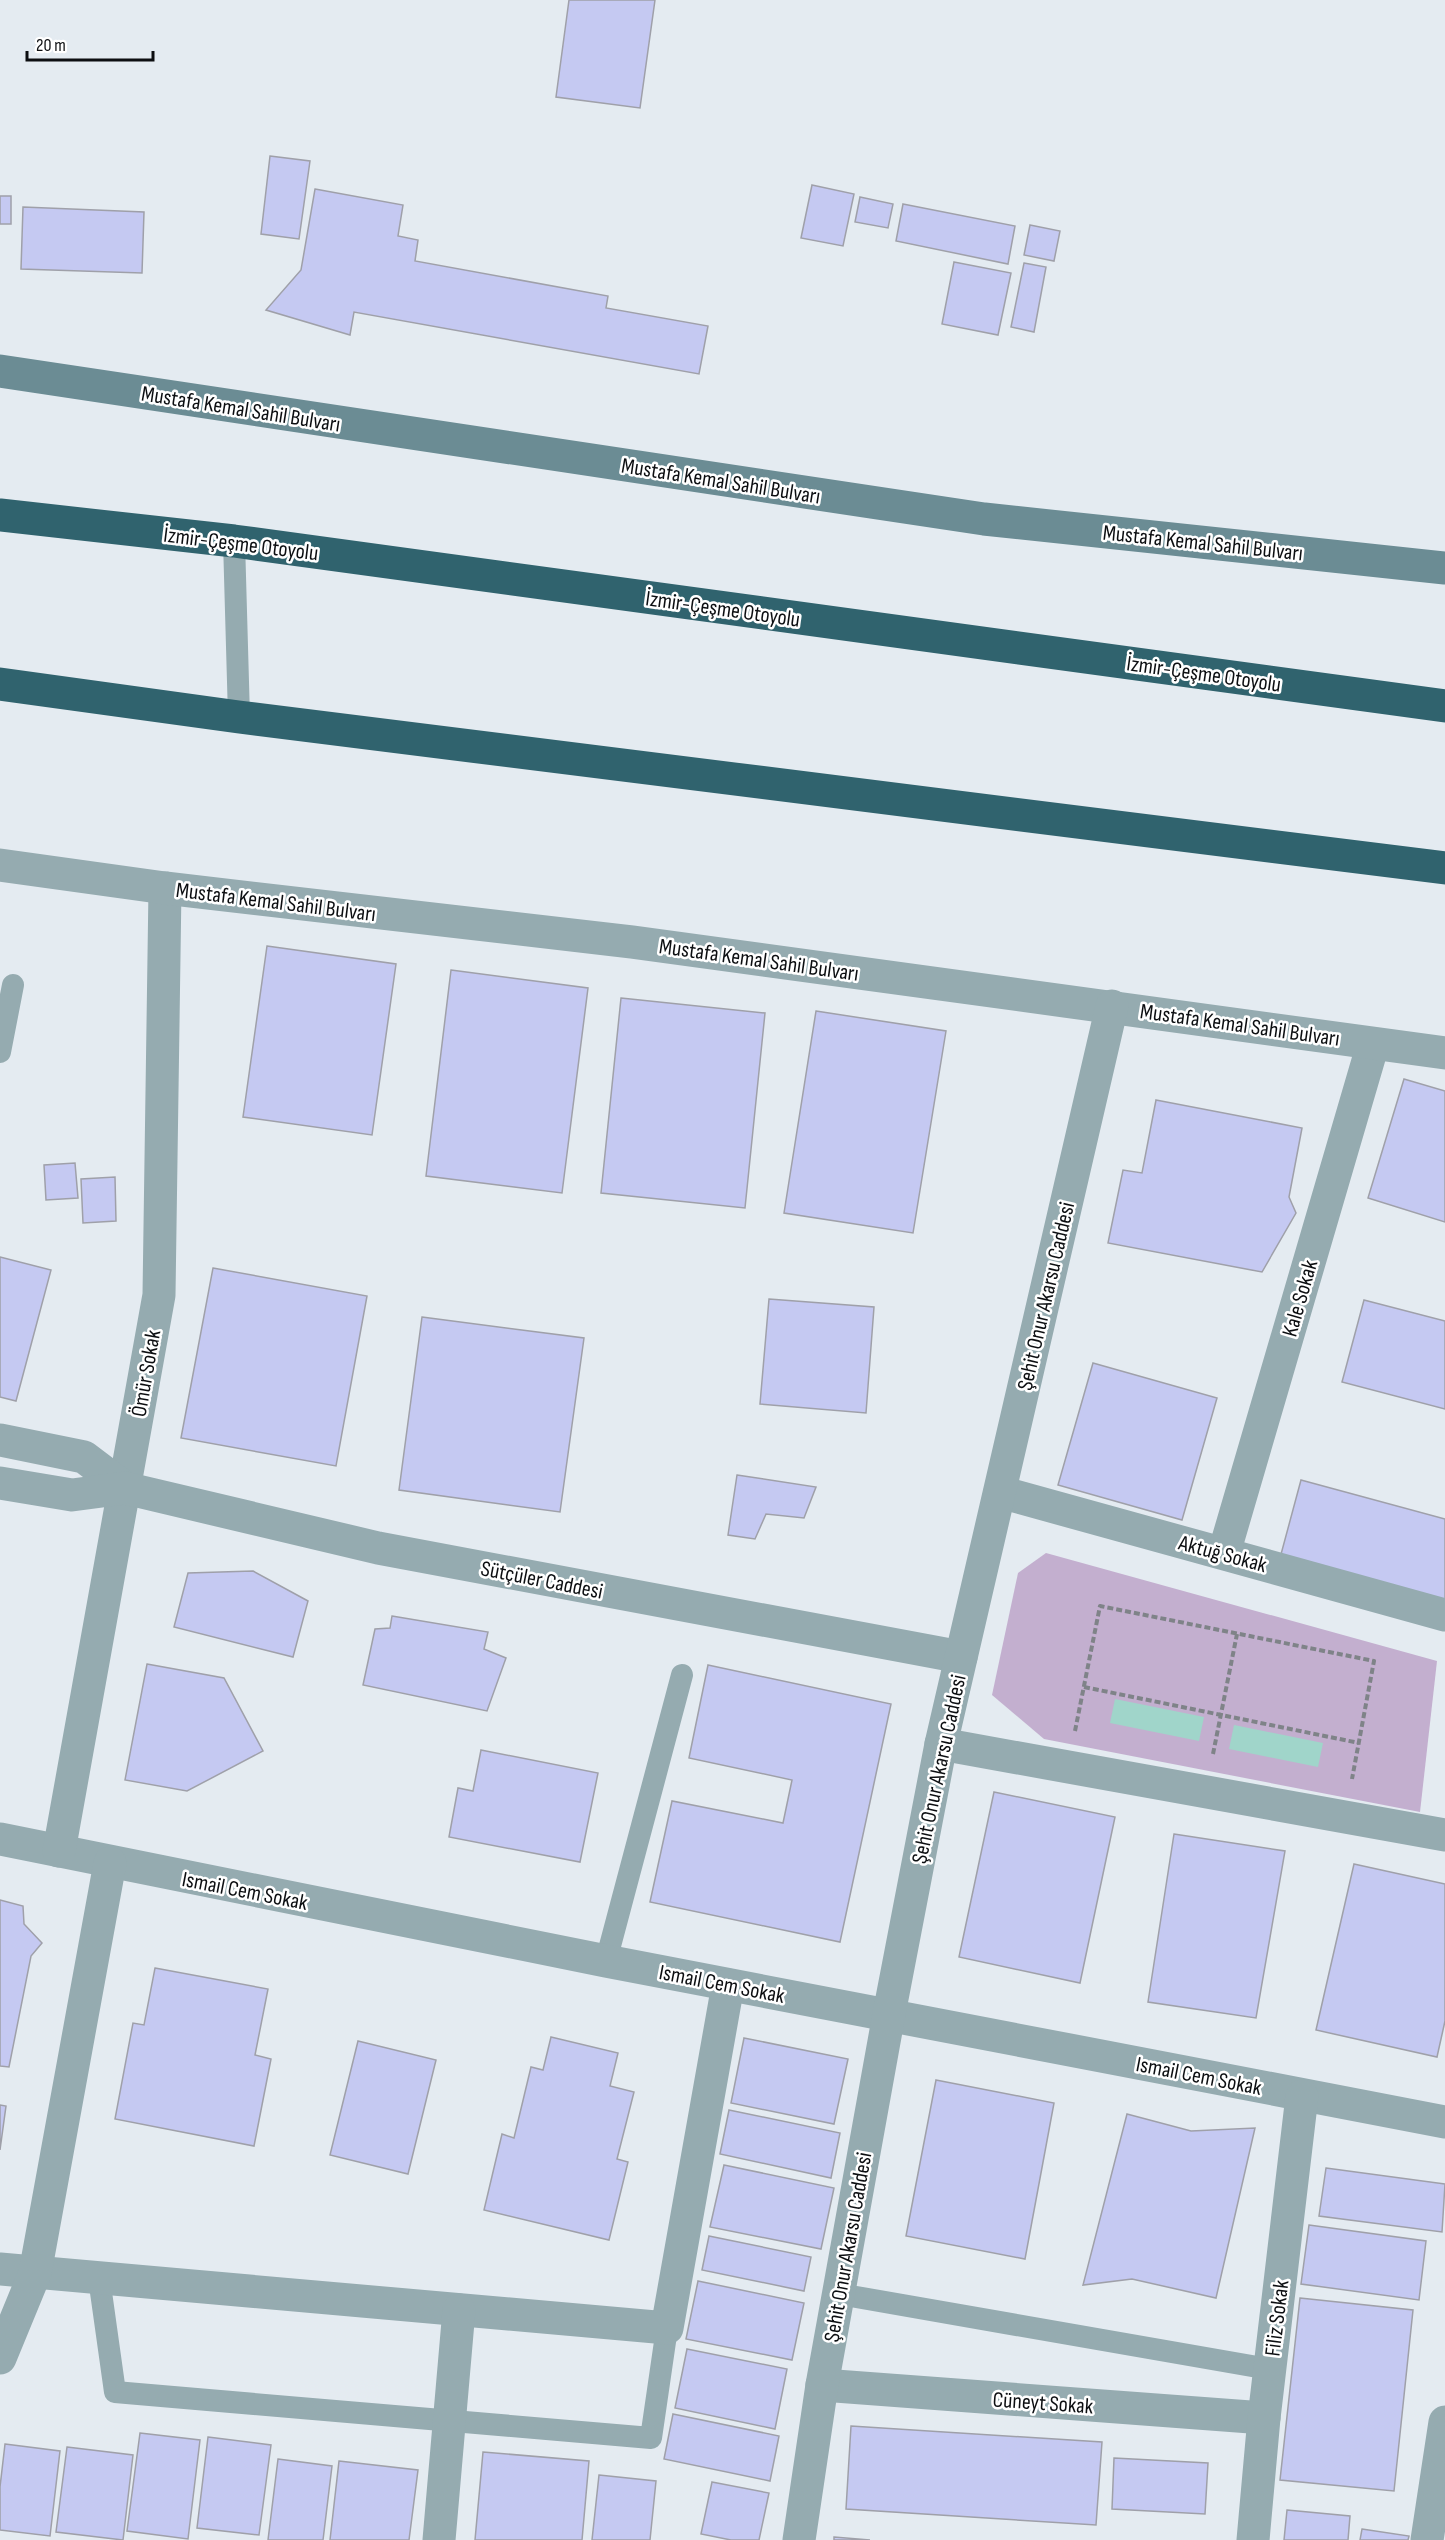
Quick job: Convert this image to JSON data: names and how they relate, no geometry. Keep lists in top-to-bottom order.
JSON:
{
  "streets": {
    "highway": ["İzmir-Çeşme Otoyolu"],
    "main road": ["Mustafa Kemal Sahil Bulvarı"],
    "street": [
      "Şehit Onur Akarsu Caddesi",
      "Kale Sokak",
      "Ömür Sokak",
      "Aktuğ Sokak",
      "Sütçüler Caddesi",
      "Ismail Cem Sokak",
      "Filiz Sokak",
      "Cüneyt Sokak"
    ]
  },
  "crossings": [
    ["Mustafa Kemal Sahil Bulvarı", "Şehit Onur Akarsu Caddesi"],
    ["Mustafa Kemal Sahil Bulvarı", "Kale Sokak"],
    ["Mustafa Kemal Sahil Bulvarı", "Ömür Sokak"],
    ["Şehit Onur Akarsu Caddesi", "Aktuğ Sokak"],
    ["Şehit Onur Akarsu Caddesi", "Sütçüler Caddesi"],
    ["Şehit Onur Akarsu Caddesi", "Ismail Cem Sokak"],
    ["Şehit Onur Akarsu Caddesi", "Cüneyt Sokak"],
    ["Kale Sokak", "Aktuğ Sokak"],
    ["Ömür Sokak", "Sütçüler Caddesi"],
    ["Ömür Sokak", "Ismail Cem Sokak"],
    ["Ismail Cem Sokak", "Filiz Sokak"],
    ["Filiz Sokak", "Cüneyt Sokak"]
  ],
  "scale_bar": "20 m"
}
